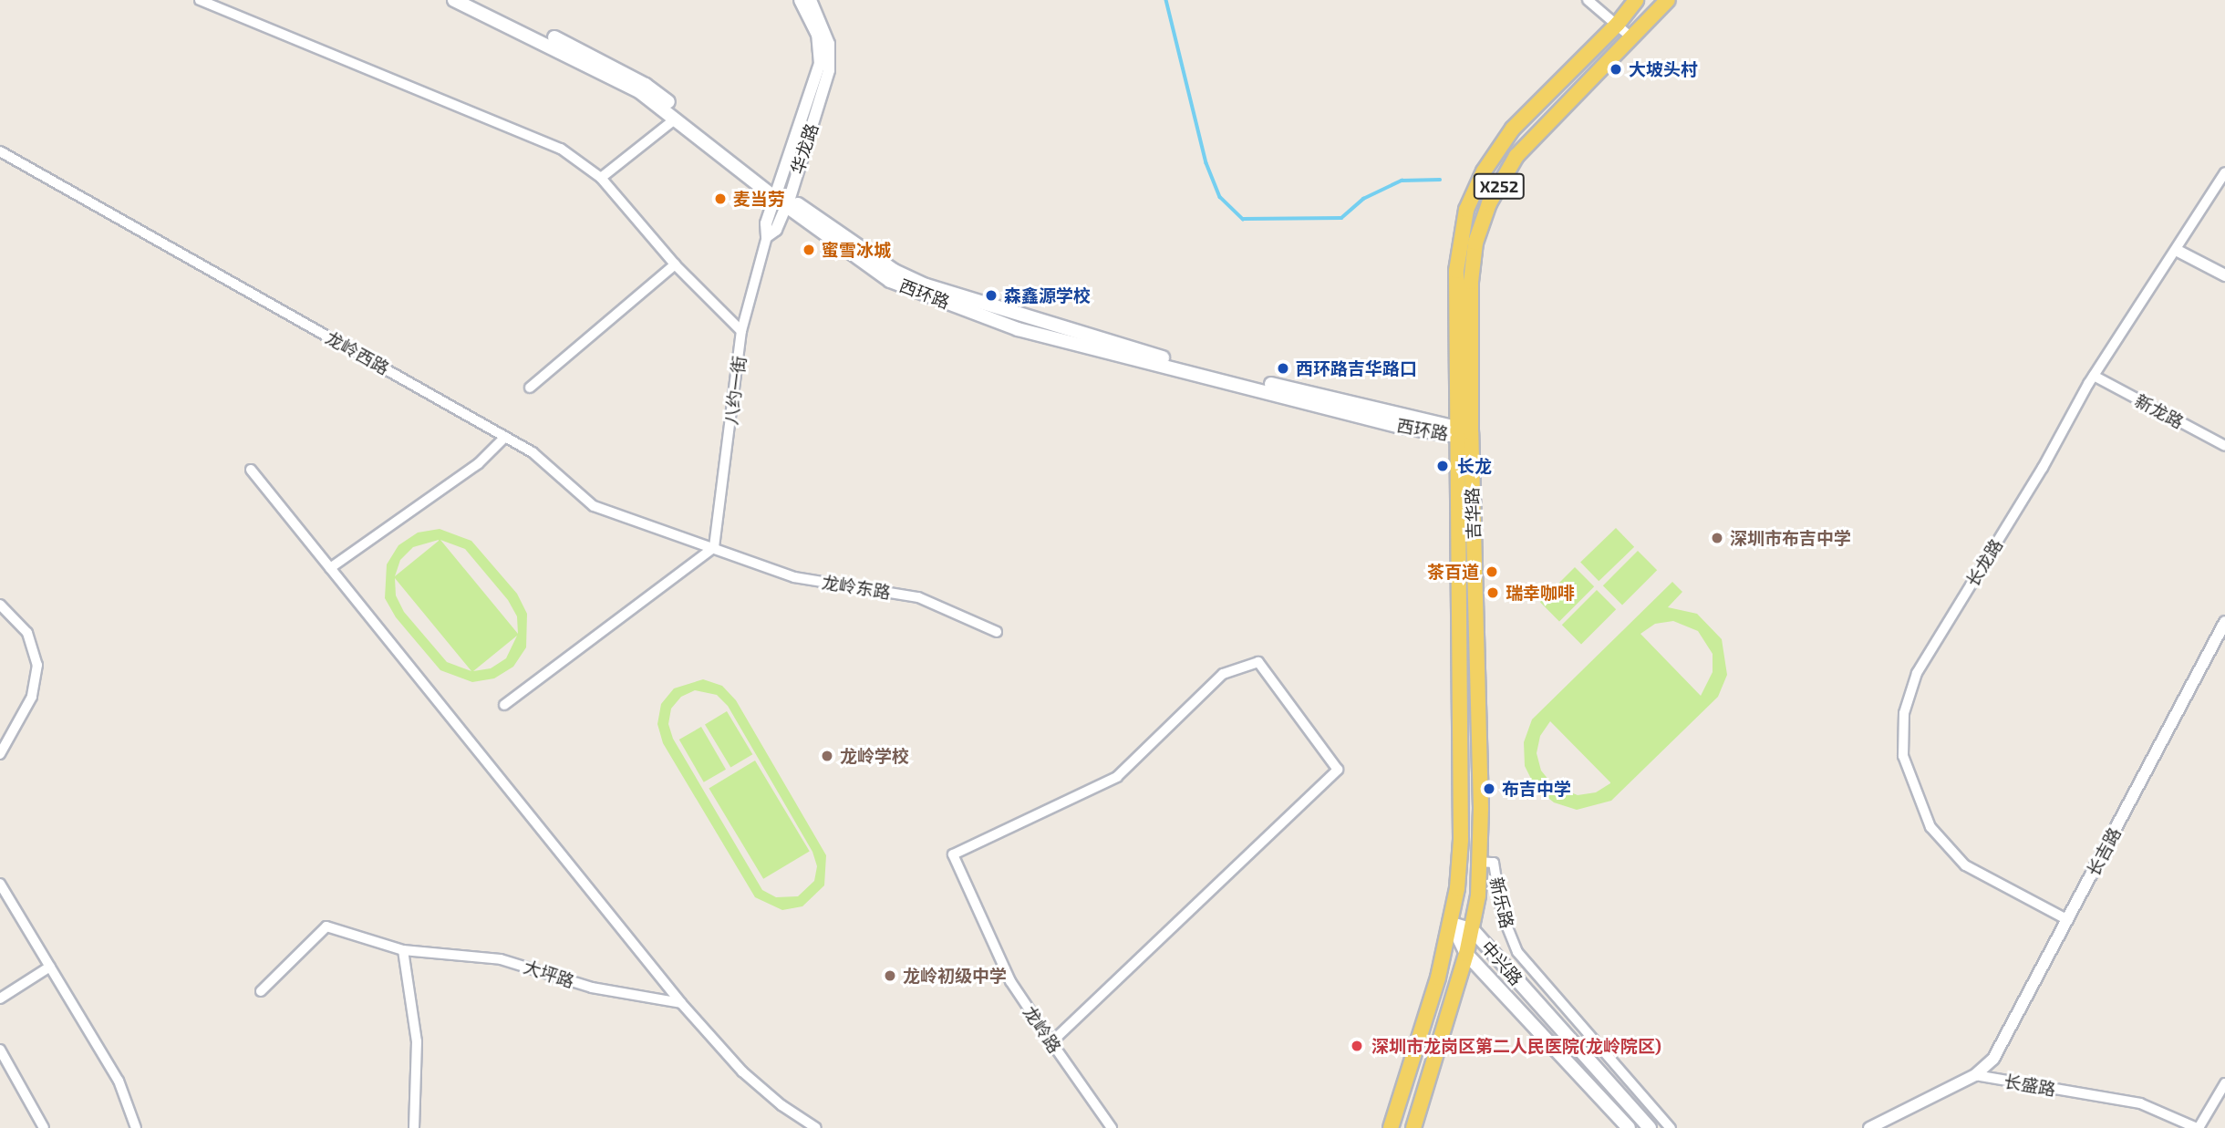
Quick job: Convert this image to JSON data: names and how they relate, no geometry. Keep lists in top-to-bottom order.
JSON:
{
  "streets": {
    "main road": [
      "X252",
      "西环路",
      "吉华路",
      "中兴路"
    ],
    "street": [
      "华龙路",
      "龙岭西路",
      "八约一街",
      "新龙路",
      "长龙路",
      "龙岭东路",
      "长吉路",
      "新乐路",
      "大坪路",
      "龙岭路",
      "长盛路"
    ]
  },
  "crossings": [
    ["华龙路", "西环路"],
    ["华龙路", "八约一街"],
    ["西环路", "吉华路"],
    ["龙岭西路", "八约一街"],
    ["龙岭西路", "龙岭东路"],
    ["八约一街", "龙岭东路"],
    ["新龙路", "长龙路"],
    ["吉华路", "新乐路"],
    ["吉华路", "中兴路"],
    ["长龙路", "长吉路"],
    ["长吉路", "长盛路"]
  ],
  "places": [
    "大坡头村",
    "麦当劳",
    "蜜雪冰城",
    "森鑫源学校",
    "西环路吉华路口",
    "长龙",
    "深圳市布吉中学",
    "茶百道",
    "瑞幸咖啡",
    "龙岭学校",
    "布吉中学",
    "龙岭初级中学",
    "深圳市龙岗区第二人民医院(龙岭院区)"
  ]
}
